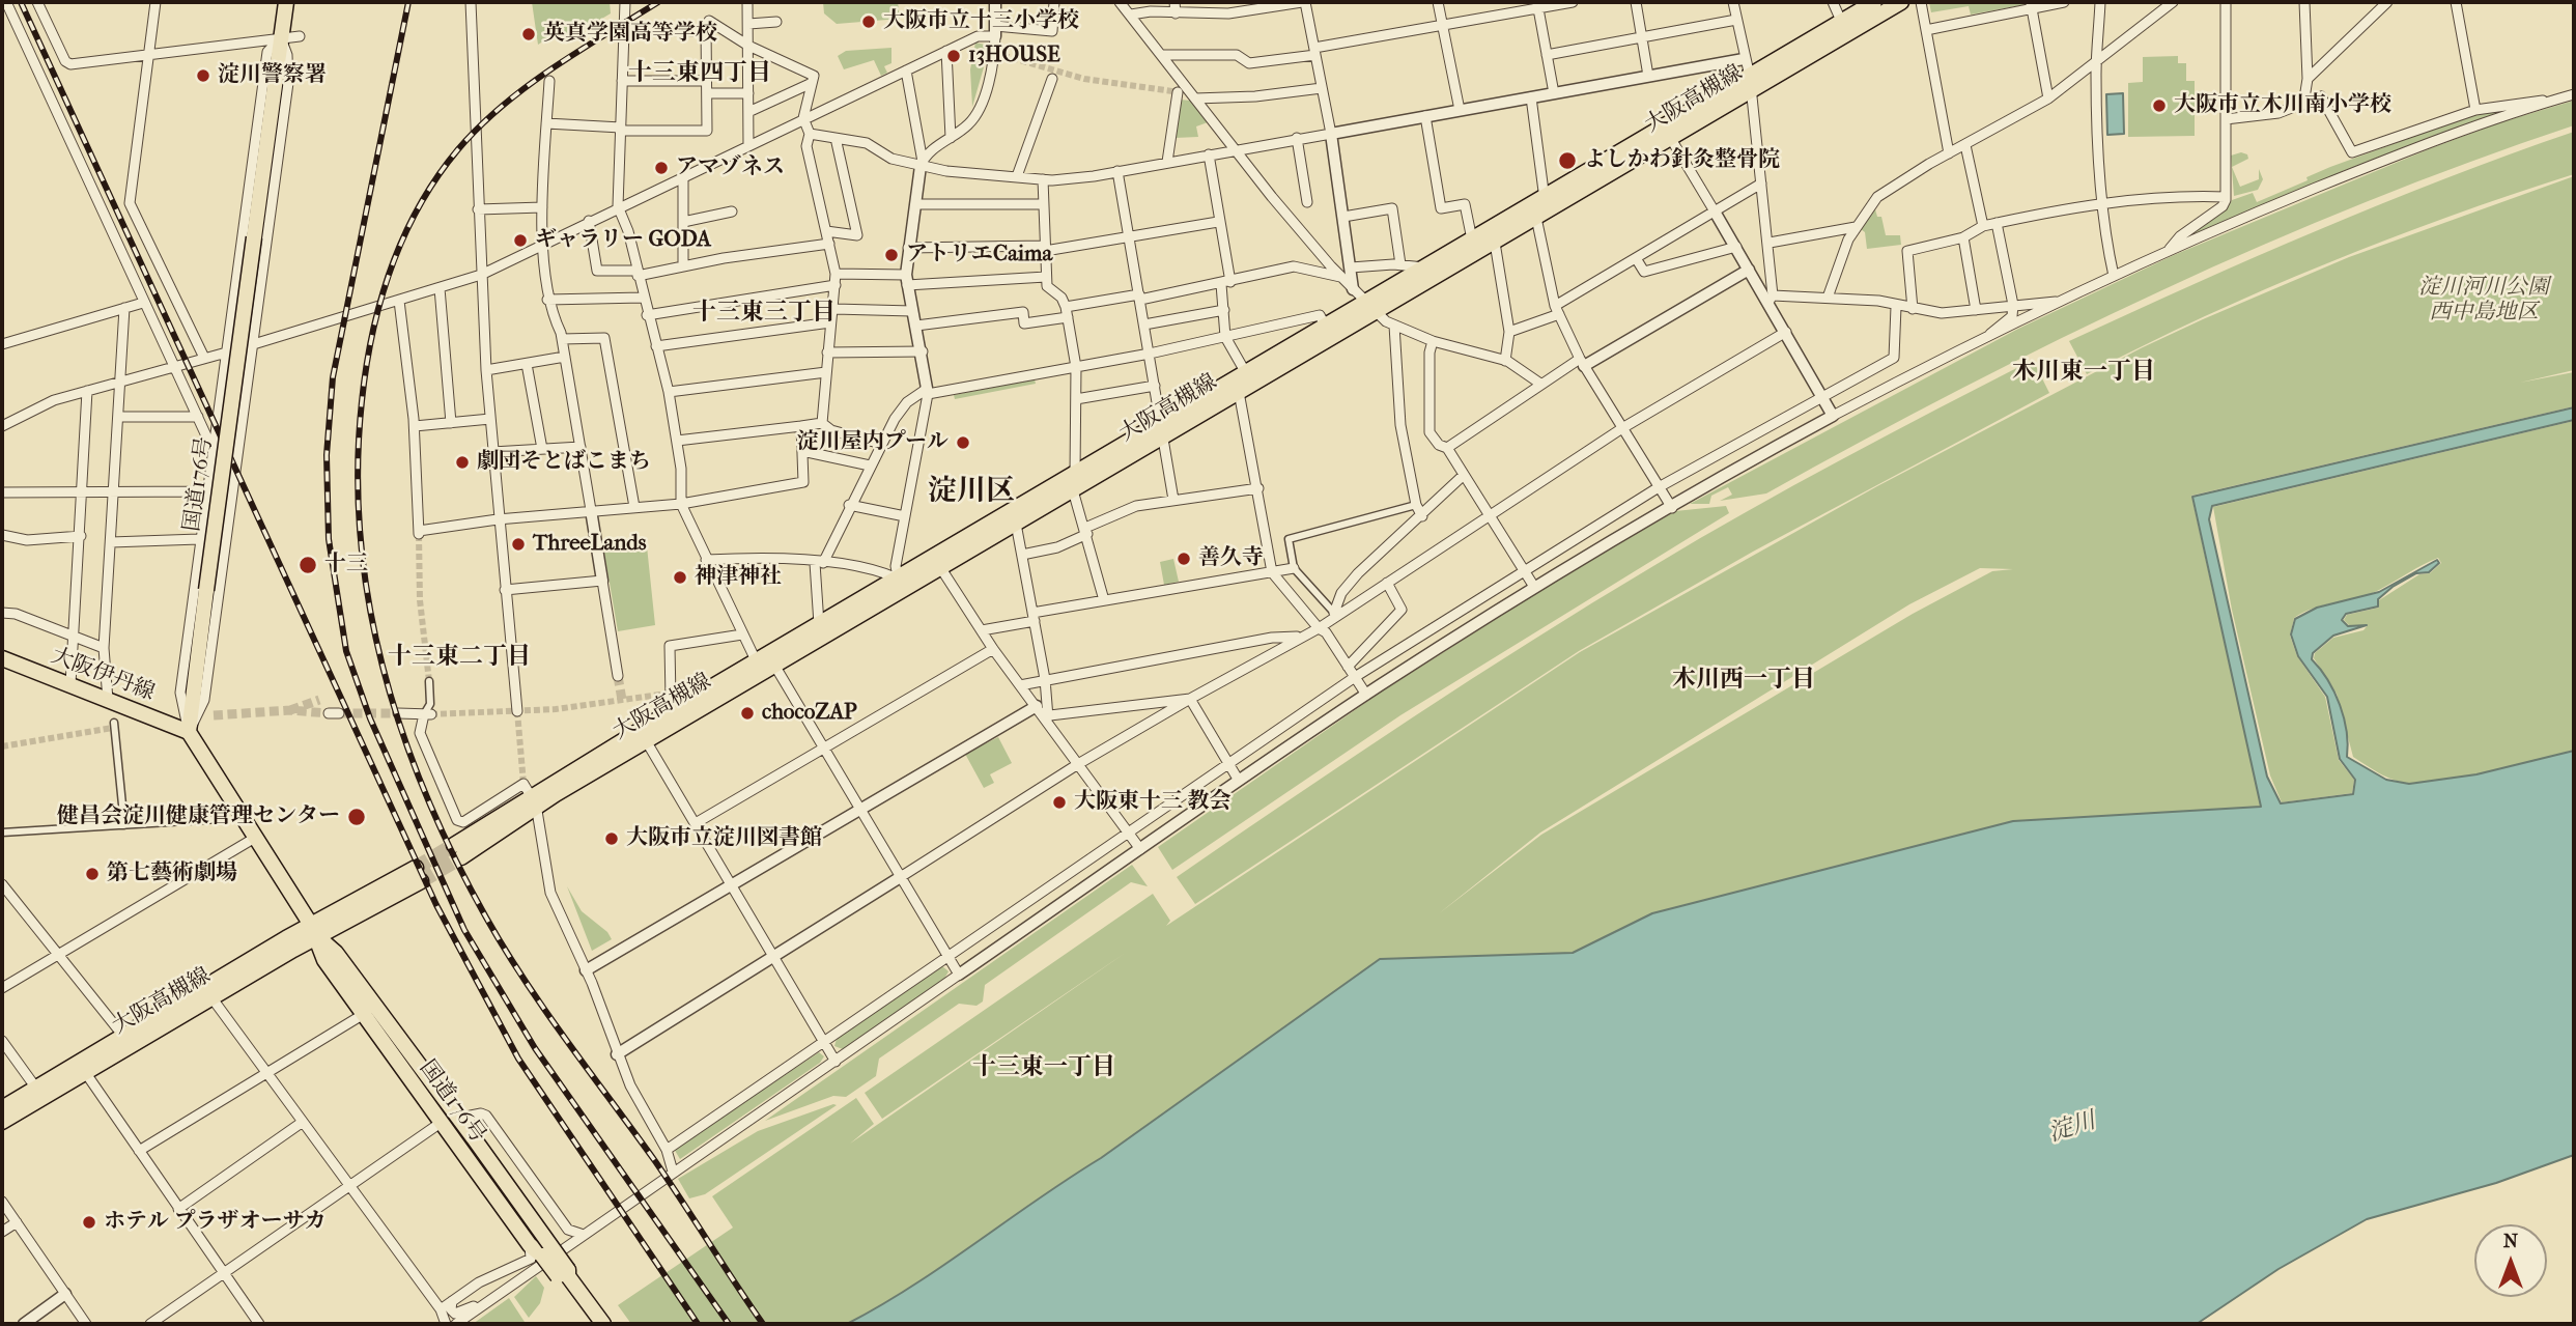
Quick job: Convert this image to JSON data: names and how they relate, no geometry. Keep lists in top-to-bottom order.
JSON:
{
  "streets": {
    "main road": ["大阪高槻線", "国道176号", "大阪伊丹線"]
  },
  "crossings": [
    ["大阪高槻線", "国道176号"],
    ["国道176号", "大阪伊丹線"]
  ],
  "districts": [
    "十三東四丁目",
    "十三東三丁目",
    "木川東一丁目",
    "淀川区",
    "十三東二丁目",
    "木川西一丁目",
    "十三東一丁目"
  ],
  "water": ["淀川"],
  "parks": ["淀川河川公園 西中島地区"],
  "places": [
    "大阪市立十三小学校",
    "英真学園高等学校",
    "13HOUSE",
    "淀川警察署",
    "大阪市立木川南小学校",
    "よしかわ針灸整骨院",
    "アマゾネス",
    "ギャラリー GODA",
    "アトリエCaima",
    "淀川屋内プール",
    "劇団そとばこまち",
    "ThreeLands",
    "善久寺",
    "十三",
    "神津神社",
    "chocoZAP",
    "大阪東十三 教会",
    "健昌会淀川健康管理センター",
    "大阪市立淀川図書館",
    "第七藝術劇場",
    "ホテル プラザオーサカ"
  ],
  "north": "top"
}
